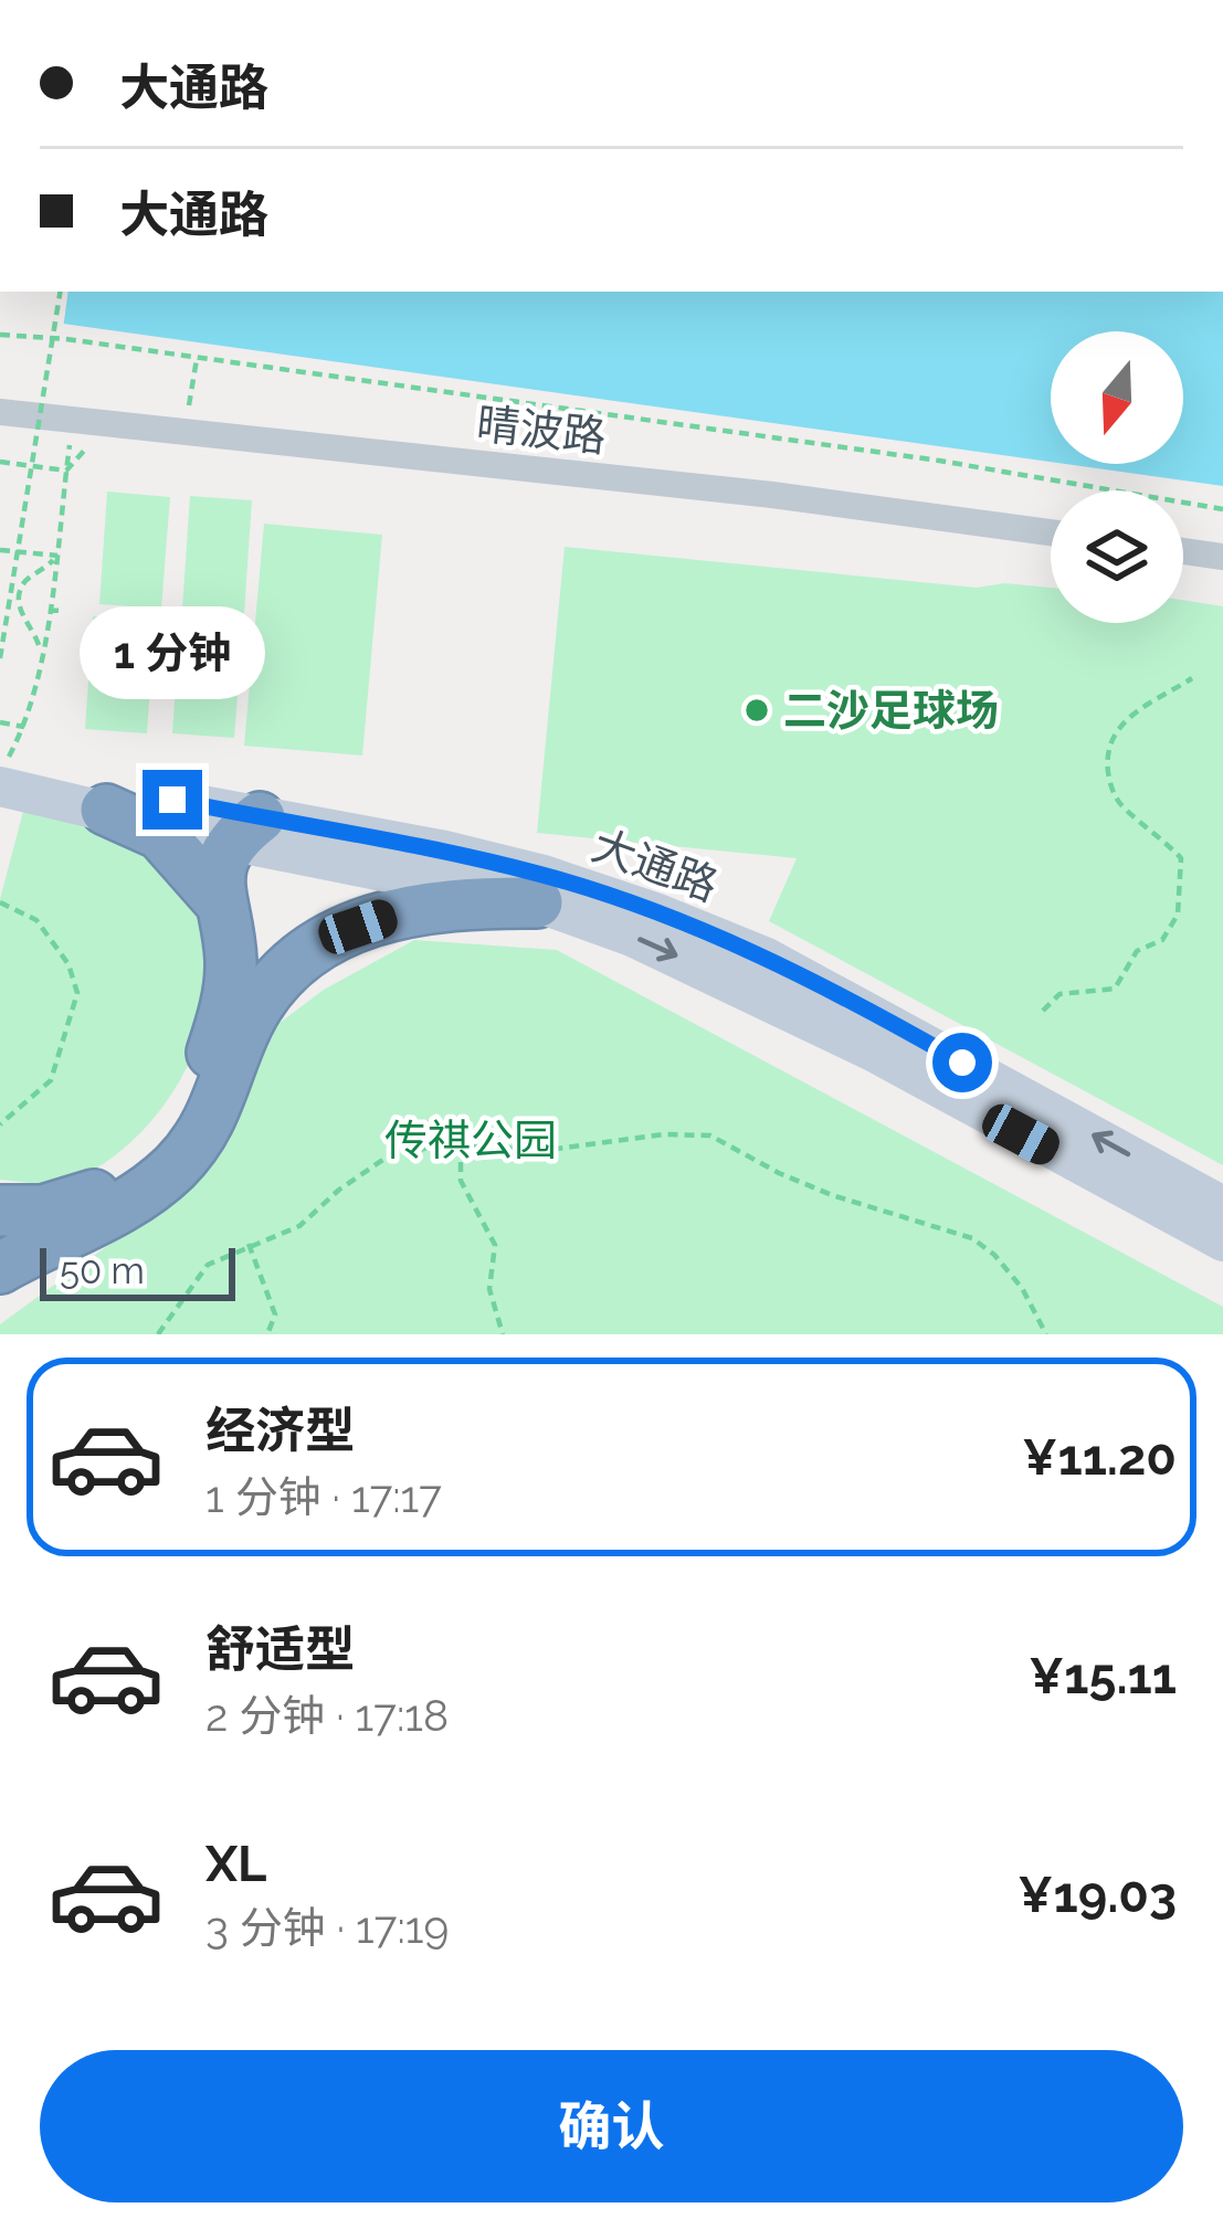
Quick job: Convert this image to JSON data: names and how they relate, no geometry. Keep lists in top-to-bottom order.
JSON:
{
  "streets": {
    "main road": ["大通路"],
    "street": ["晴波路"]
  },
  "parks": ["传祺公园"],
  "places": ["二沙足球场"],
  "scale_bar": "50 m",
  "north": "bottom",
  "page": {
    "banner": ["大通路", "大通路"],
    "bubble": "1 分钟",
    "scale": "50 m",
    "list": [
      {
        "name": "经济型",
        "note": "1 分钟 · 17:17",
        "value": "¥11.20"
      },
      {
        "name": "舒适型",
        "note": "2 分钟 · 17:18",
        "value": "¥15.11"
      },
      {
        "name": "XL",
        "note": "3 分钟 · 17:19",
        "value": "¥19.03"
      }
    ],
    "buttons": "确认"
  }
}
